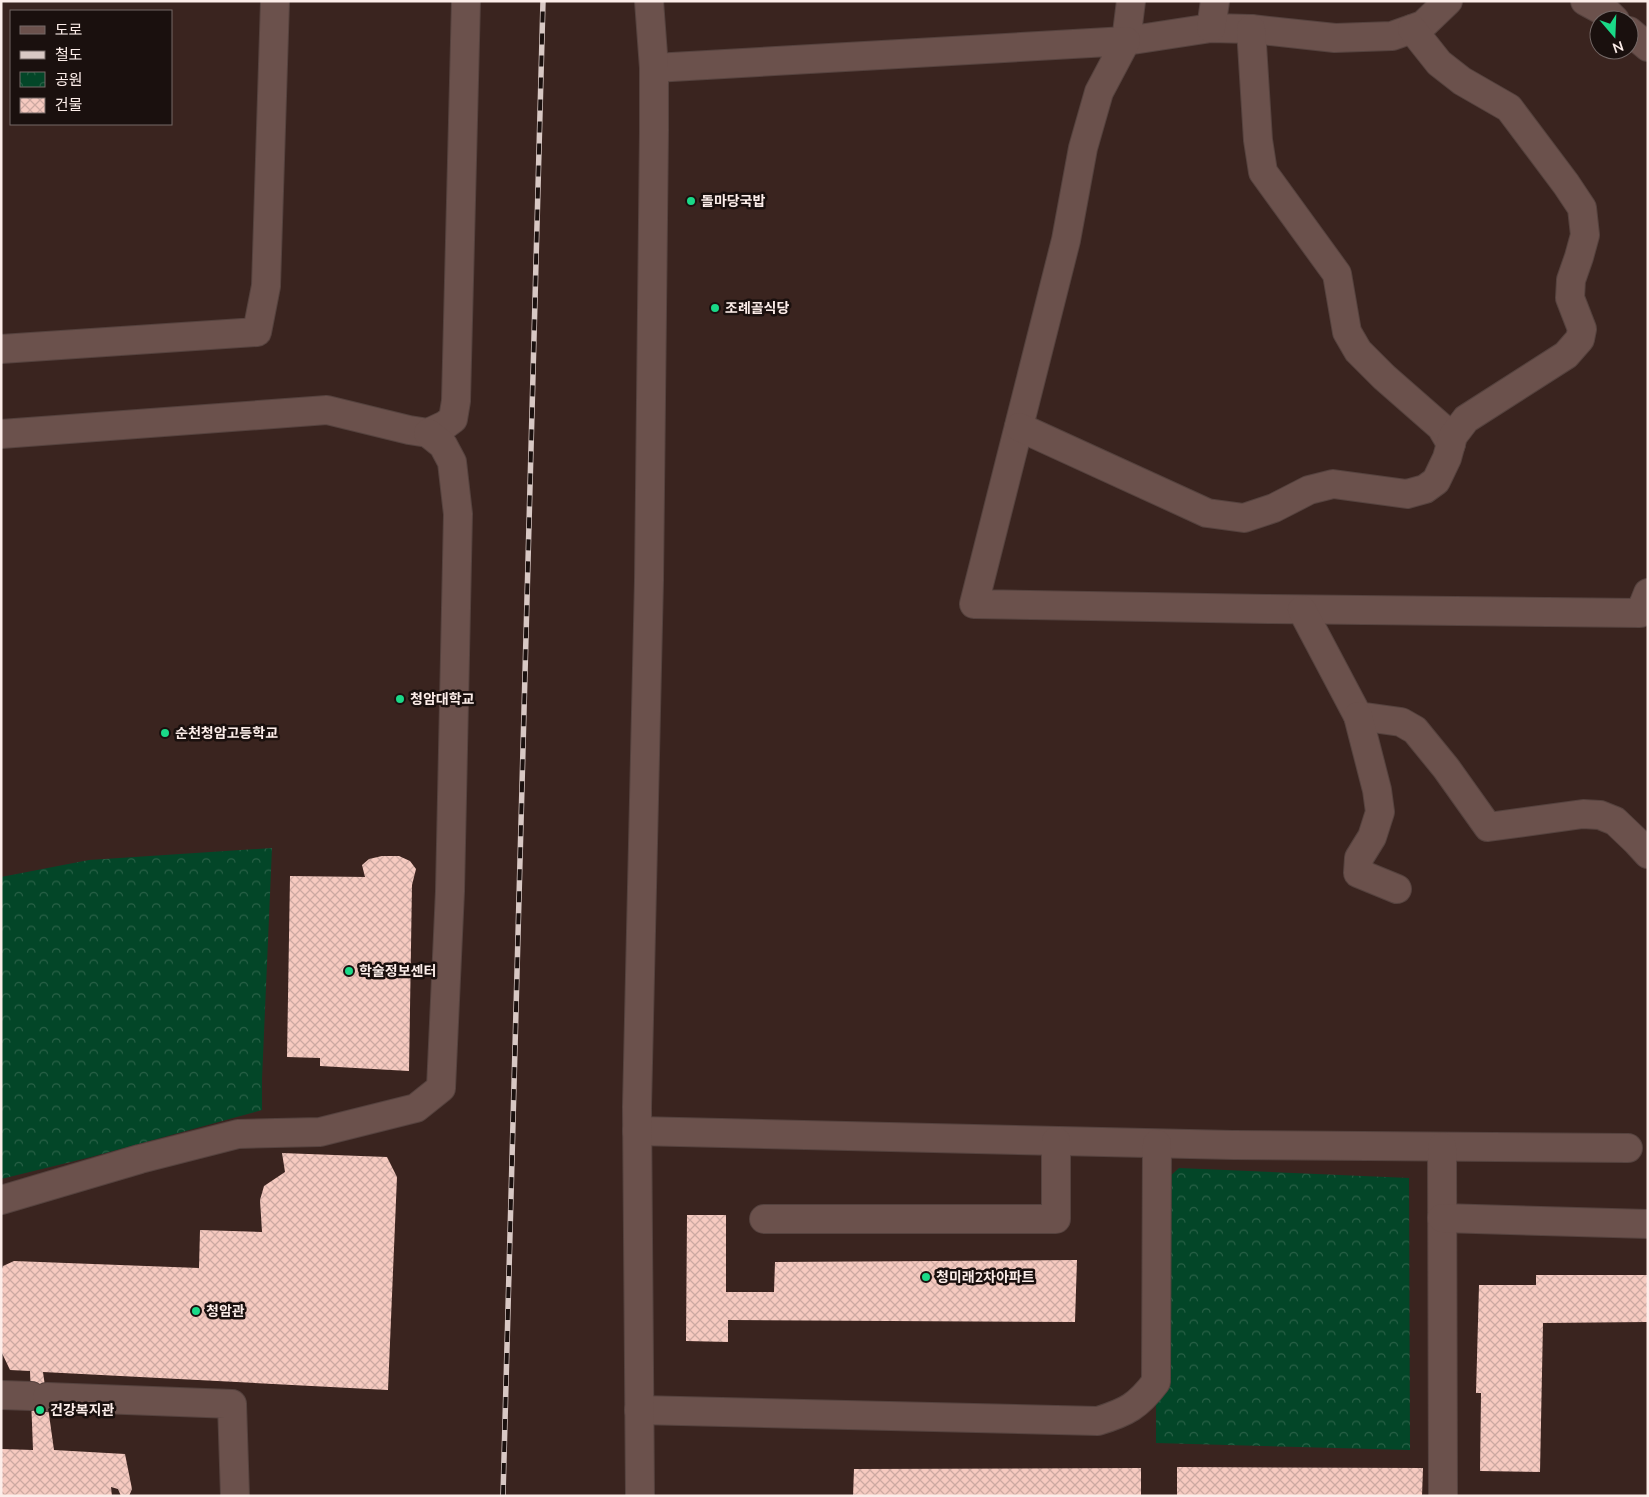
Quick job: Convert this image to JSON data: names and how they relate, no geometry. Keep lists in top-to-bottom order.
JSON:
{
  "places": [
    "돌마당국밥",
    "조례골식당",
    "청암대학교",
    "순천청암고등학교",
    "학술정보센터",
    "청미래2차아파트",
    "청암관",
    "건강복지관"
  ],
  "legend": [
    "도로",
    "철도",
    "공원",
    "건물"
  ],
  "north": "bottom"
}
